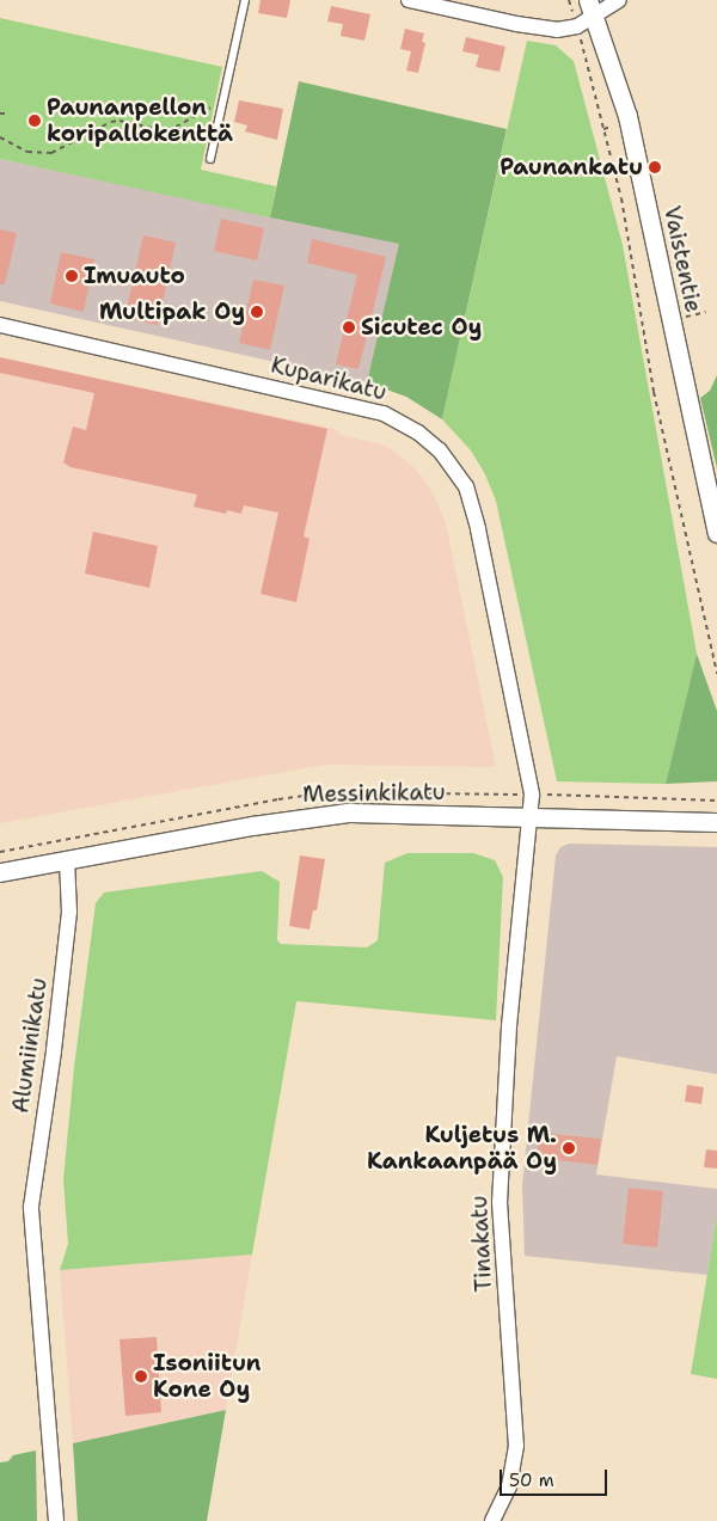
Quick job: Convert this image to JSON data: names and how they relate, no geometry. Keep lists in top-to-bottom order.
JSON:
{
  "streets": {
    "street": [
      "Vaistentie",
      "Kuparikatu",
      "Messinkikatu",
      "Alumiinikatu",
      "Tinakatu"
    ]
  },
  "crossings": [
    ["Kuparikatu", "Messinkikatu"],
    ["Kuparikatu", "Tinakatu"],
    ["Messinkikatu", "Alumiinikatu"],
    ["Messinkikatu", "Tinakatu"]
  ],
  "places": [
    "Paunanpellon koripallokenttä",
    "Paunankatu",
    "Imuauto",
    "Multipak Oy",
    "Sicutec Oy",
    "Kuljetus M. Kankaanpää Oy",
    "Isoniitun Kone Oy"
  ],
  "scale_bar": "50 m"
}
